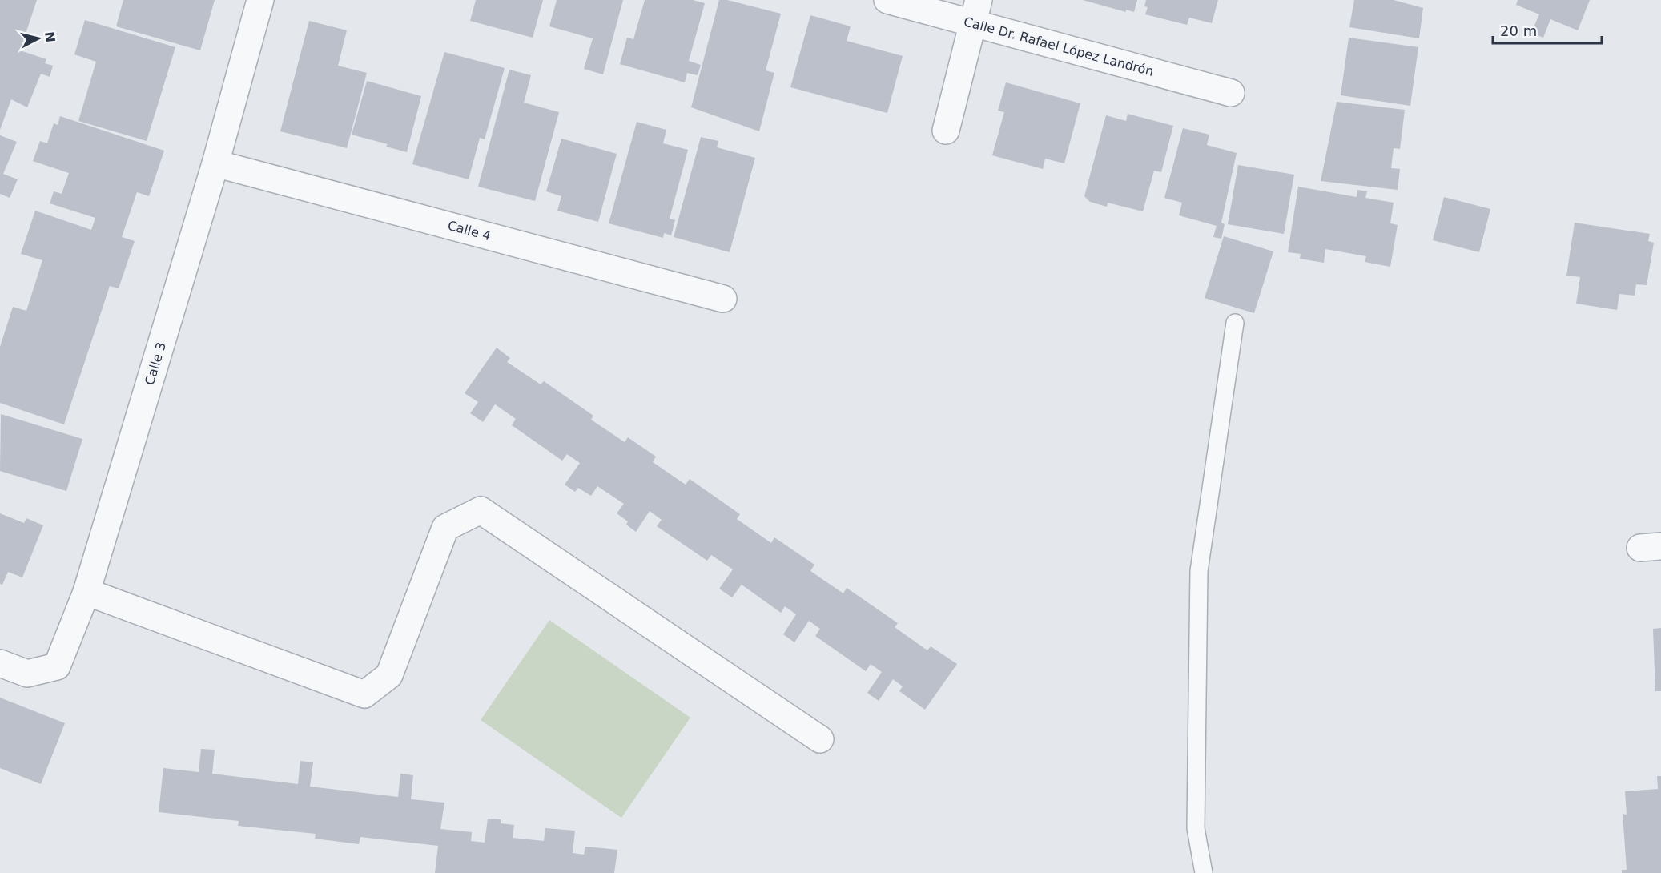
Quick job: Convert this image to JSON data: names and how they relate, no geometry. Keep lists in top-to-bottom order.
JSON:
{
  "streets": {
    "street": ["Calle Dr. Rafael López Landrón", "Calle 4", "Calle 3"]
  },
  "crossings": [
    ["Calle 4", "Calle 3"]
  ],
  "scale_bar": "20 m",
  "north": "right"
}
